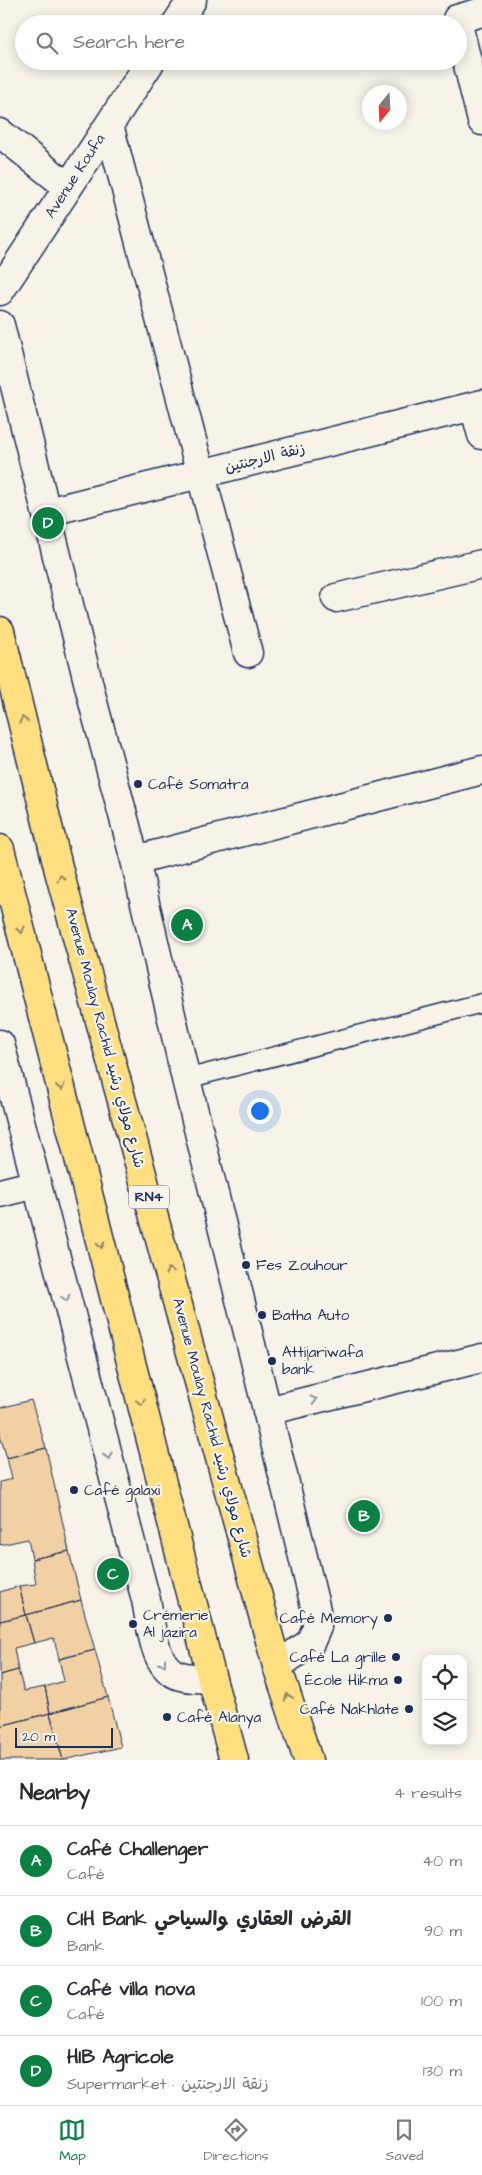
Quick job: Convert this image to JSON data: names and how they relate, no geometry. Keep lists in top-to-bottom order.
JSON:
{
  "streets": {
    "main road": ["Avenue Moulay Rachid شارع مولاي رشيد", "RN4"],
    "street": ["Avenue Koufa", "زنقة الارجنتين"]
  },
  "places": [
    "Café Somatra",
    "Fes Zouhour",
    "Batha Auto",
    "Attijariwafa bank",
    "Café galaxi",
    "Café Memory",
    "Crémerie Al jazira",
    "Café La grille",
    "École Hikma",
    "Café Nakhlate",
    "Café Alanya"
  ],
  "scale_bar": "20 m",
  "north": "bottom",
  "page": {
    "search": "Search here",
    "pins": [
      "D",
      "A",
      "B",
      "C"
    ],
    "scale": "20 m",
    "heading": ["Nearby", "4 results"],
    "list": [
      {
        "mark": "A",
        "name": "Café Challenger",
        "note": "Café",
        "value": "40 m"
      },
      {
        "mark": "B",
        "name": "CIH Bank القرض العقاري والسياحي",
        "note": "Bank",
        "value": "90 m"
      },
      {
        "mark": "C",
        "name": "Café villa nova",
        "note": "Café",
        "value": "100 m"
      },
      {
        "mark": "D",
        "name": "HIB Agricole",
        "note": "Supermarket · زنقة الارجنتين",
        "value": "130 m"
      }
    ],
    "nav": ["Map", "Directions", "Saved"]
  }
}
